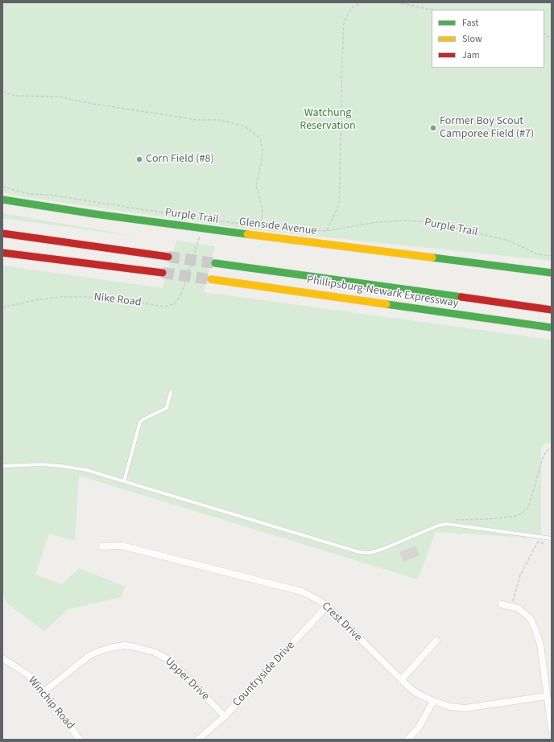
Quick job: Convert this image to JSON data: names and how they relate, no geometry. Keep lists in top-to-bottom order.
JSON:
{
  "streets": {
    "main road": ["Glenside Avenue", "Phillipsburg-Newark Expressway"],
    "street": [
      "Crest Drive",
      "Countryside Drive",
      "Upper Drive",
      "Winchip Road"
    ],
    "path": ["Purple Trail", "Nike Road"]
  },
  "crossings": [
    ["Glenside Avenue", "Nike Road"],
    ["Crest Drive", "Countryside Drive"],
    ["Countryside Drive", "Upper Drive"],
    ["Upper Drive", "Winchip Road"]
  ],
  "parks": ["Watchung Reservation"],
  "places": ["Former Boy Scout Camporee Field (#7)", "Corn Field (#8)"],
  "legend": ["Fast", "Slow", "Jam"]
}
